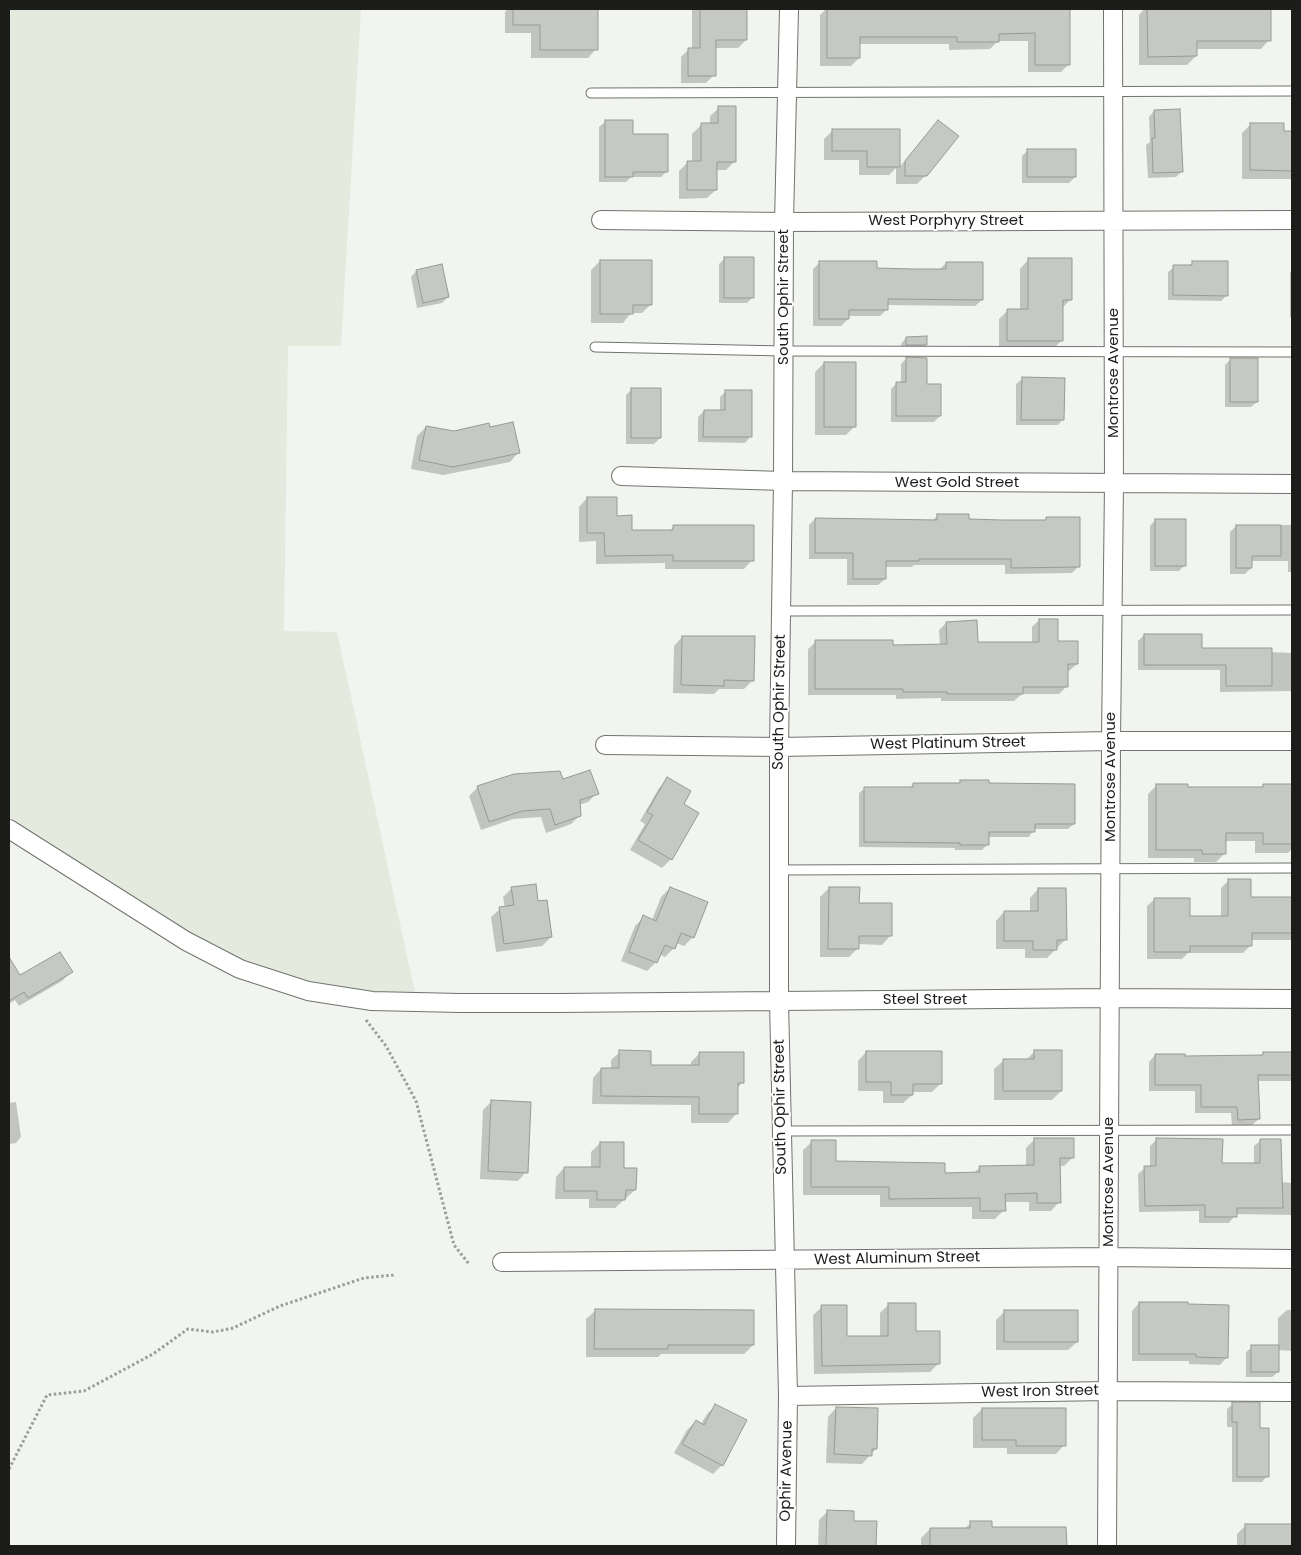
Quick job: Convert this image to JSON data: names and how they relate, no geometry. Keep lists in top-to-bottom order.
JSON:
{
  "streets": {
    "street": [
      "West Porphyry Street",
      "South Ophir Street",
      "Montrose Avenue",
      "West Gold Street",
      "West Platinum Street",
      "Steel Street",
      "West Aluminum Street",
      "West Iron Street",
      "Ophir Avenue"
    ]
  },
  "crossings": [
    ["West Porphyry Street", "South Ophir Street"],
    ["West Porphyry Street", "Montrose Avenue"],
    ["South Ophir Street", "West Gold Street"],
    ["South Ophir Street", "West Platinum Street"],
    ["South Ophir Street", "Steel Street"],
    ["South Ophir Street", "West Aluminum Street"],
    ["South Ophir Street", "West Iron Street"],
    ["South Ophir Street", "Ophir Avenue"],
    ["Montrose Avenue", "West Gold Street"],
    ["Montrose Avenue", "West Platinum Street"],
    ["Montrose Avenue", "Steel Street"],
    ["Montrose Avenue", "West Aluminum Street"],
    ["Montrose Avenue", "West Iron Street"],
    ["West Iron Street", "Ophir Avenue"]
  ]
}
